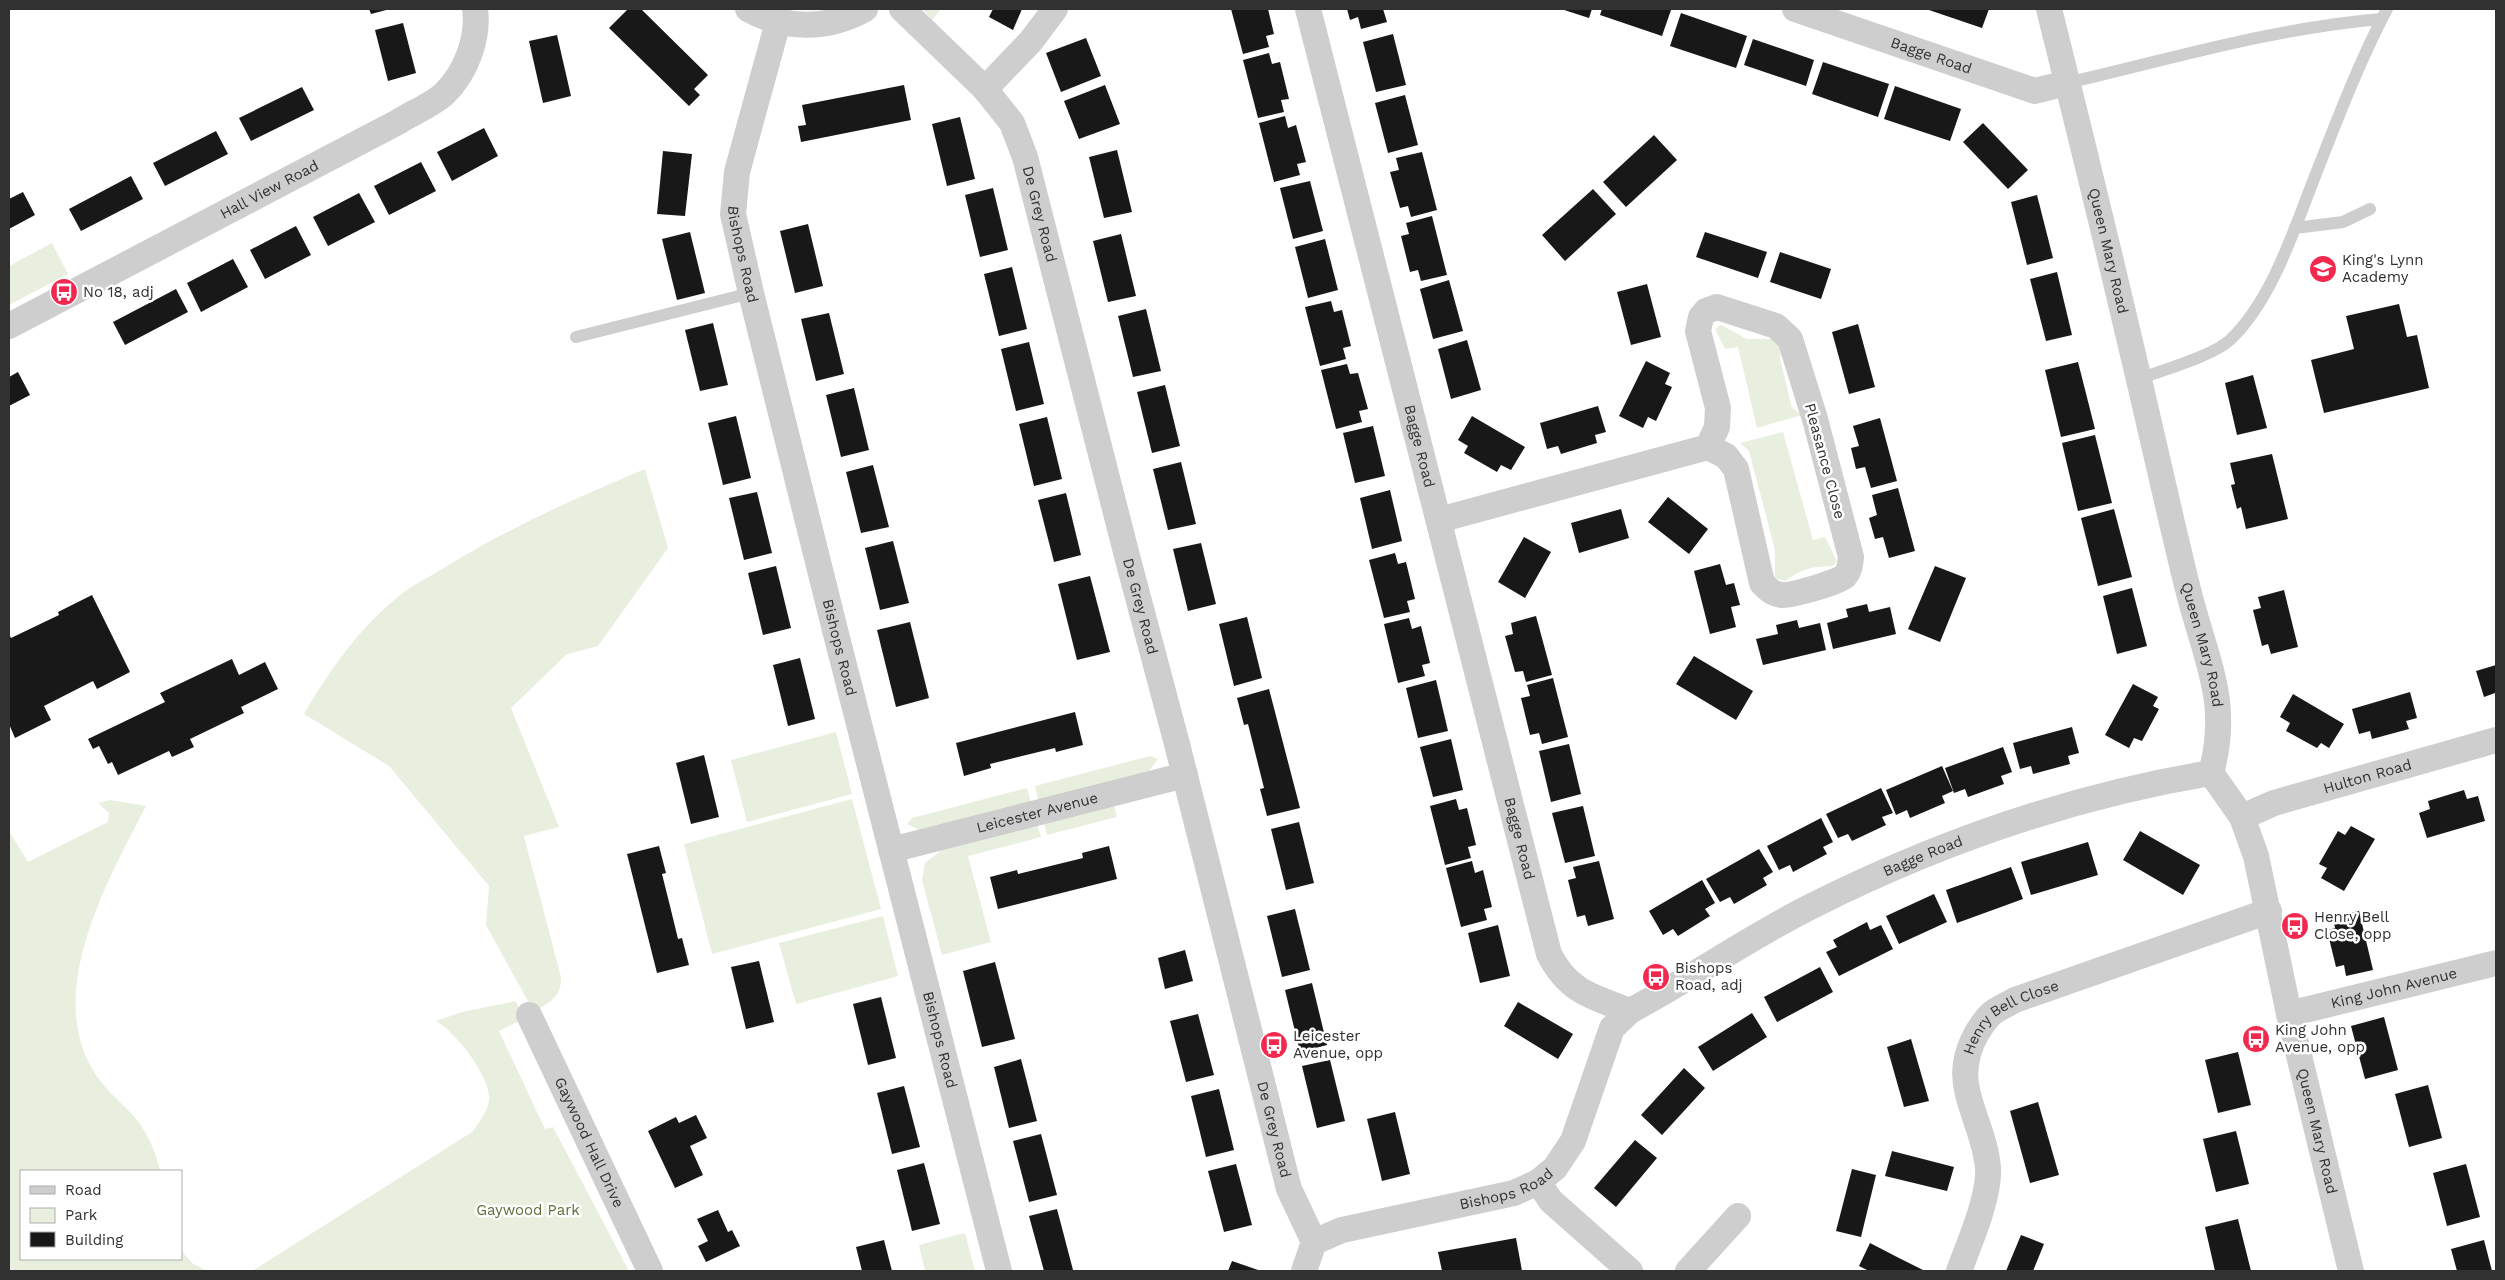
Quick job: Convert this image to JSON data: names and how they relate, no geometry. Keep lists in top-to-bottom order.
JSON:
{
  "streets": {
    "street": [
      "Bagge Road",
      "Hall View Road",
      "De Grey Road",
      "Queen Mary Road",
      "Bishops Road",
      "Pleasance Close",
      "Hulton Road",
      "Leicester Avenue",
      "King John Avenue",
      "Henry Bell Close",
      "Gaywood Hall Drive"
    ]
  },
  "crossings": [
    ["Bagge Road", "Queen Mary Road"],
    ["Bagge Road", "Bishops Road"],
    ["De Grey Road", "Bishops Road"],
    ["De Grey Road", "Leicester Avenue"],
    ["Queen Mary Road", "Hulton Road"],
    ["Queen Mary Road", "King John Avenue"],
    ["Queen Mary Road", "Henry Bell Close"],
    ["Bishops Road", "Leicester Avenue"]
  ],
  "parks": ["Gaywood Park"],
  "places": {
    "school or university": ["King's Lynn Academy"],
    "bus stop": [
      "No 18, adj",
      "Henry Bell Close, opp",
      "Bishops Road, adj",
      "King John Avenue, opp",
      "Leicester Avenue, opp"
    ]
  },
  "legend": ["Road", "Park", "Building"]
}
